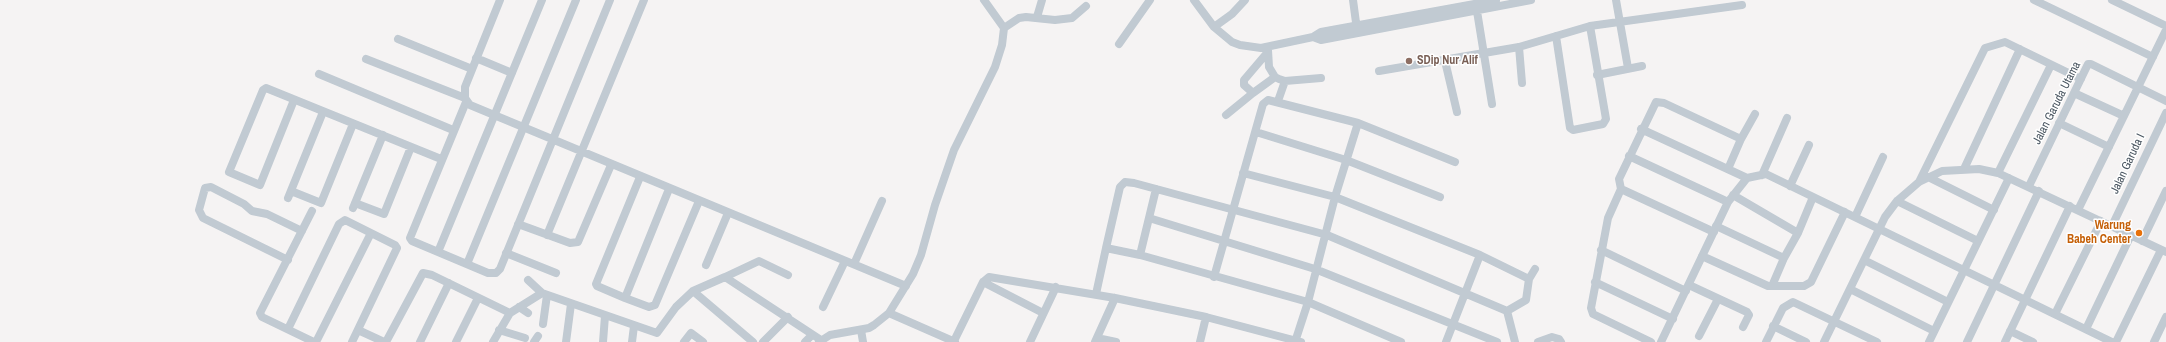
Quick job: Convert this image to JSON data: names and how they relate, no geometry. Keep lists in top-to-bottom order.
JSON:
{
  "streets": {
    "street": ["Jalan Garuda Utama", "Jalan Garuda I"]
  },
  "places": ["SDip Nur Alif", "Warung Babeh Center"]
}
